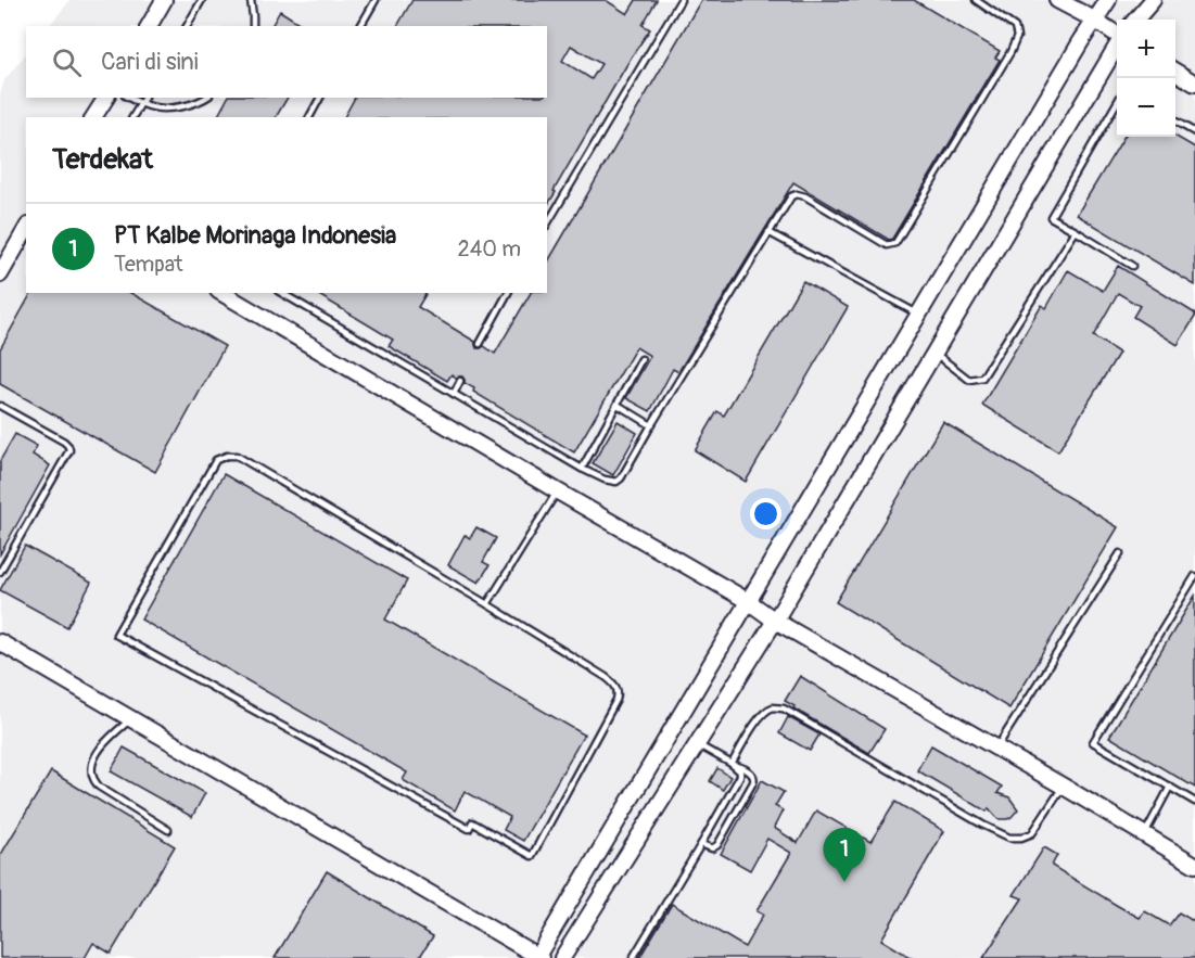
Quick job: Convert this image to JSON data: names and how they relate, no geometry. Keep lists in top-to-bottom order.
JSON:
{
  "page": {
    "map_buttons": ["+", "−"],
    "search": "Cari di sini",
    "heading": "Terdekat",
    "list": [
      {
        "mark": "1",
        "name": "PT Kalbe Morinaga Indonesia",
        "note": "Tempat",
        "value": "240 m"
      }
    ],
    "pins": "1"
  }
}
